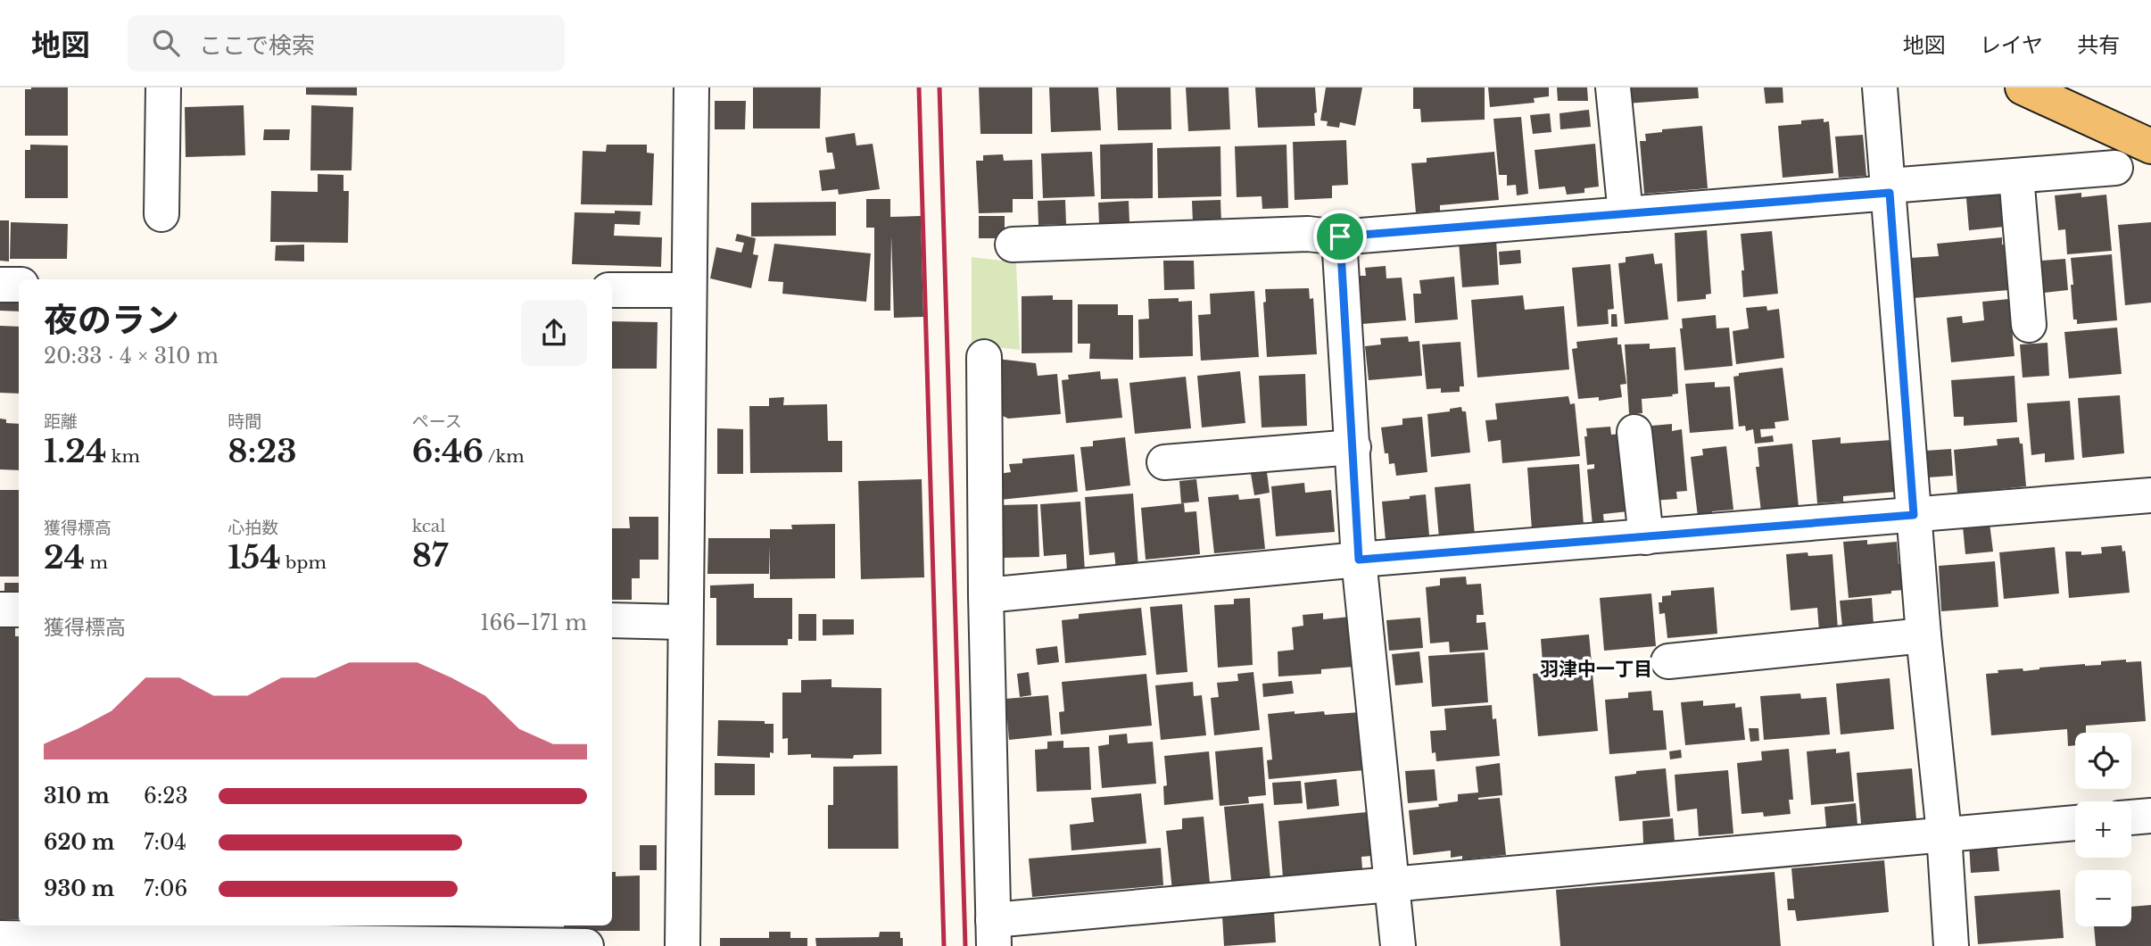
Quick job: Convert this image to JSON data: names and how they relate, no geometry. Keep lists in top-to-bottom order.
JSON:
{
  "districts": ["羽津中一丁目"],
  "page": {
    "header": "地図",
    "search": "ここで検索",
    "nav": ["地図", "レイヤ", "共有"],
    "heading": ["夜のラン", "20:33 · 4 × 310 m"],
    "stats": [
      ["距離", "1.24 km"],
      ["時間", "8:23"],
      ["ペース", "6:46 /km"],
      ["獲得標高", "24 m"],
      ["心拍数", "154 bpm"],
      ["kcal", "87"]
    ],
    "chart": ["獲得標高", "166–171 m"],
    "map_buttons": ["+", "−"],
    "list": [
      {
        "name": "310 m",
        "note": "6:23"
      },
      {
        "name": "620 m",
        "note": "7:04"
      },
      {
        "name": "930 m",
        "note": "7:06"
      }
    ]
  }
}
